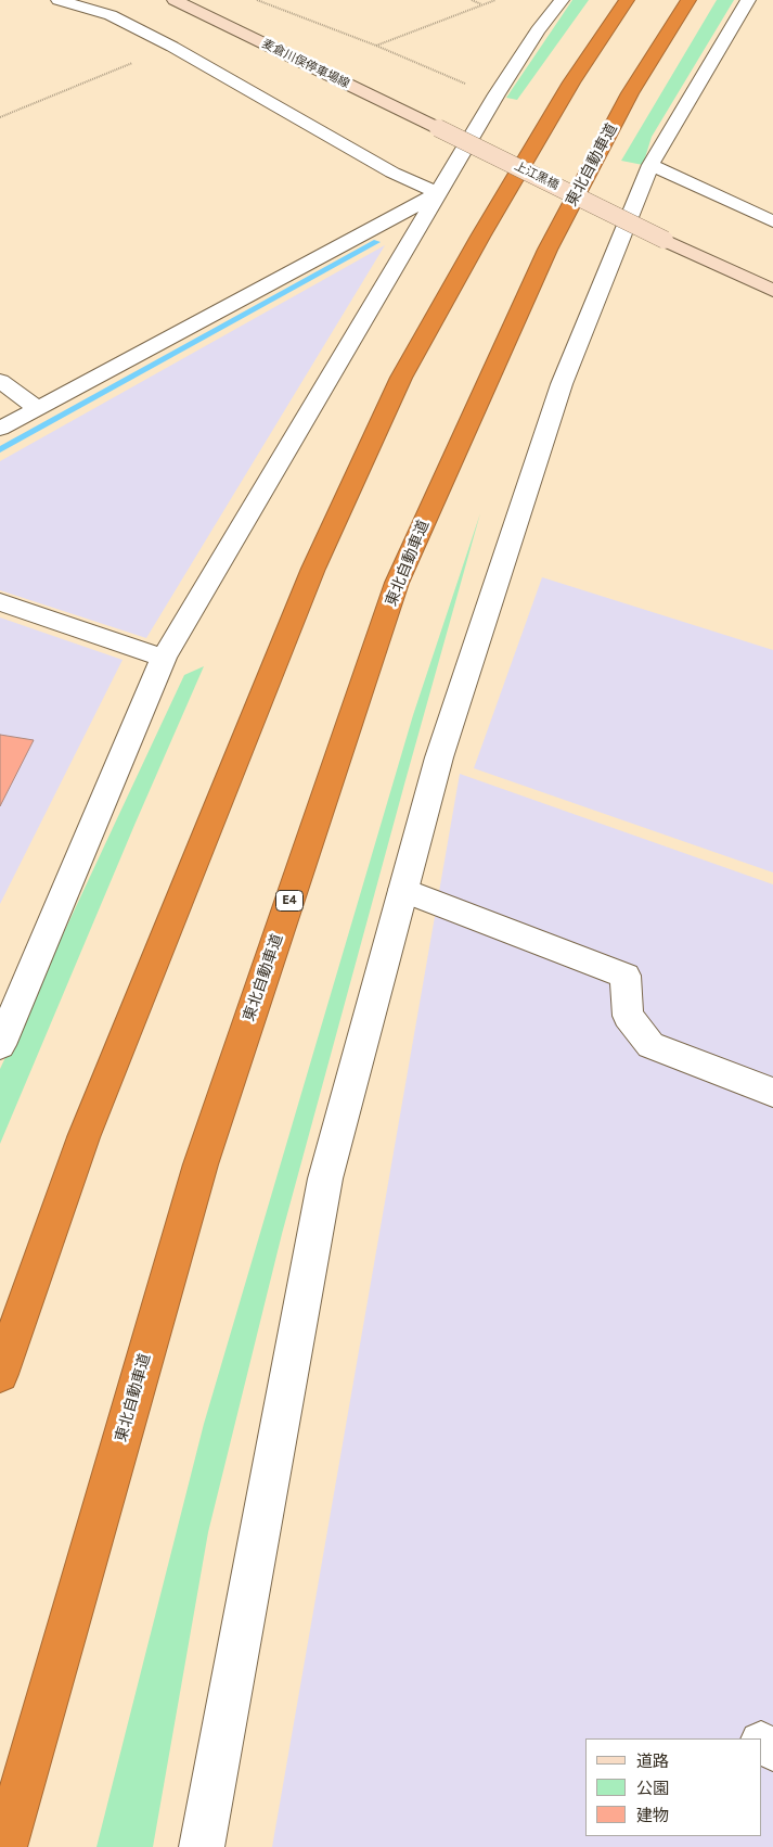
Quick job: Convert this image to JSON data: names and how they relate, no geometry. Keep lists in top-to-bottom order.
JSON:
{
  "streets": {
    "highway": ["東北自動車道", "E4"],
    "main road": ["麦倉川俣停車場線", "上江黒橋"]
  },
  "crossings": [
    ["麦倉川俣停車場線", "上江黒橋"]
  ],
  "legend": ["道路", "公園", "建物"]
}
